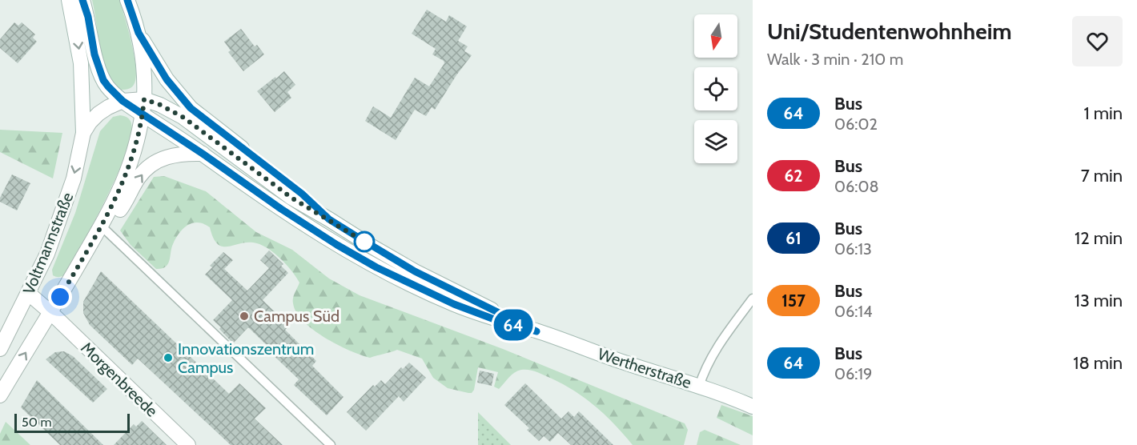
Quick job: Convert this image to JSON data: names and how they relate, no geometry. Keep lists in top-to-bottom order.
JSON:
{
  "streets": {
    "main road": ["Voltmannstraße", "Wertherstraße", "Morgenbreede"]
  },
  "crossings": [
    ["Voltmannstraße", "Wertherstraße"],
    ["Voltmannstraße", "Morgenbreede"]
  ],
  "places": ["Campus Süd", "Innovationszentrum Campus"],
  "lines": ["bus line 64"],
  "scale_bar": "50 m",
  "north": "bottom",
  "page": {
    "on_map": "64",
    "heading": ["Uni/Studentenwohnheim", "Walk · 3 min · 210 m"],
    "list": [
      {
        "mark": "64",
        "name": "Bus",
        "note": "06:02",
        "value": "1 min"
      },
      {
        "mark": "62",
        "name": "Bus",
        "note": "06:08",
        "value": "7 min"
      },
      {
        "mark": "61",
        "name": "Bus",
        "note": "06:13",
        "value": "12 min"
      },
      {
        "mark": "157",
        "name": "Bus",
        "note": "06:14",
        "value": "13 min"
      },
      {
        "mark": "64",
        "name": "Bus",
        "note": "06:19",
        "value": "18 min"
      }
    ],
    "scale": "50 m"
  }
}
